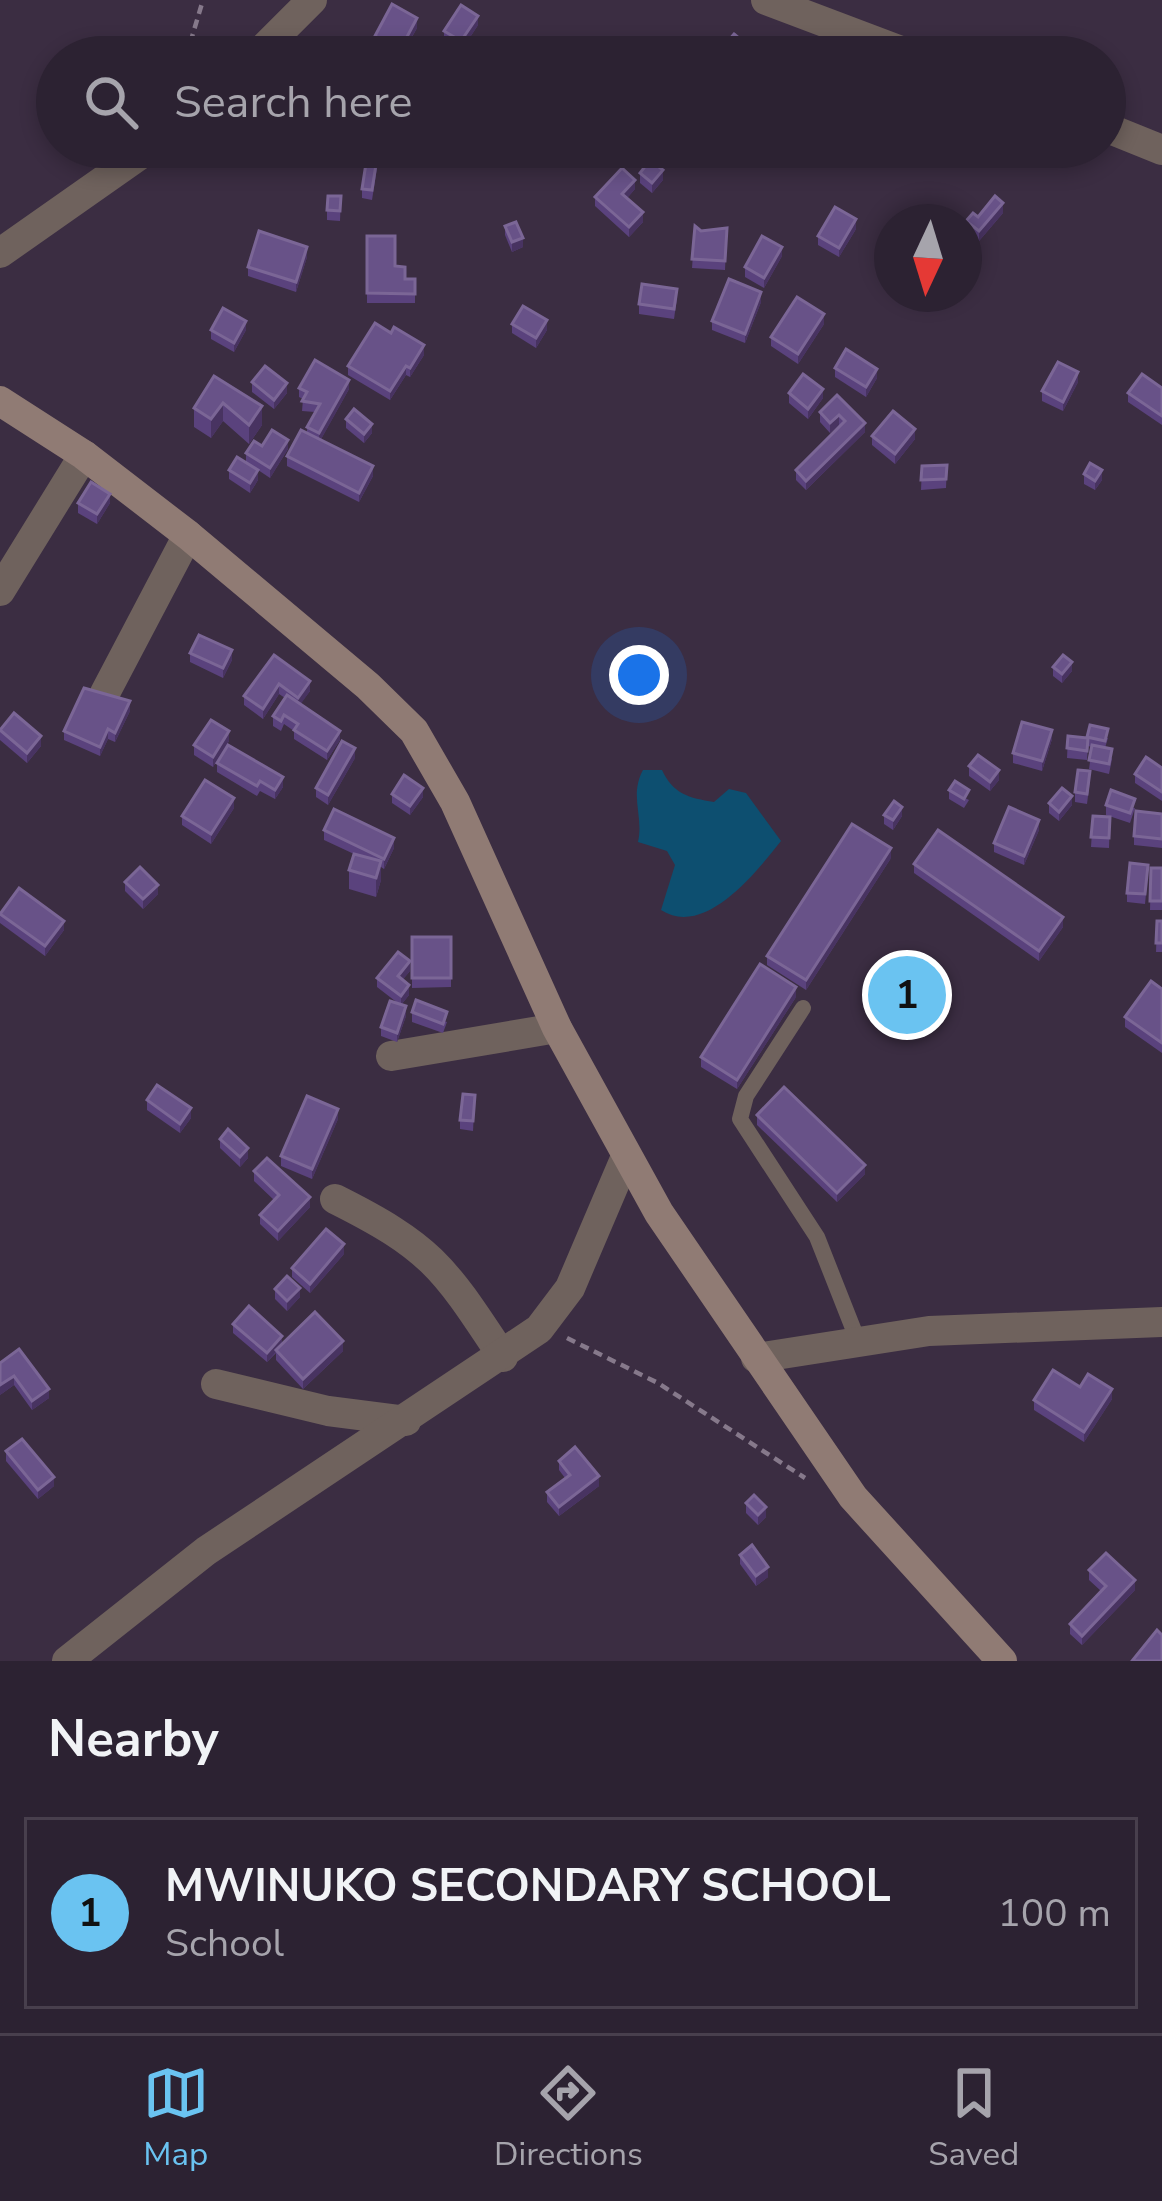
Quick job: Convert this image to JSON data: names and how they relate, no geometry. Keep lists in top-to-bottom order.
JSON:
{
  "north": "bottom",
  "page": {
    "search": "Search here",
    "pins": "1",
    "heading": "Nearby",
    "list": [
      {
        "mark": "1",
        "name": "MWINUKO SECONDARY SCHOOL",
        "note": "School",
        "value": "100 m"
      }
    ],
    "nav": ["Map", "Directions", "Saved"]
  }
}
